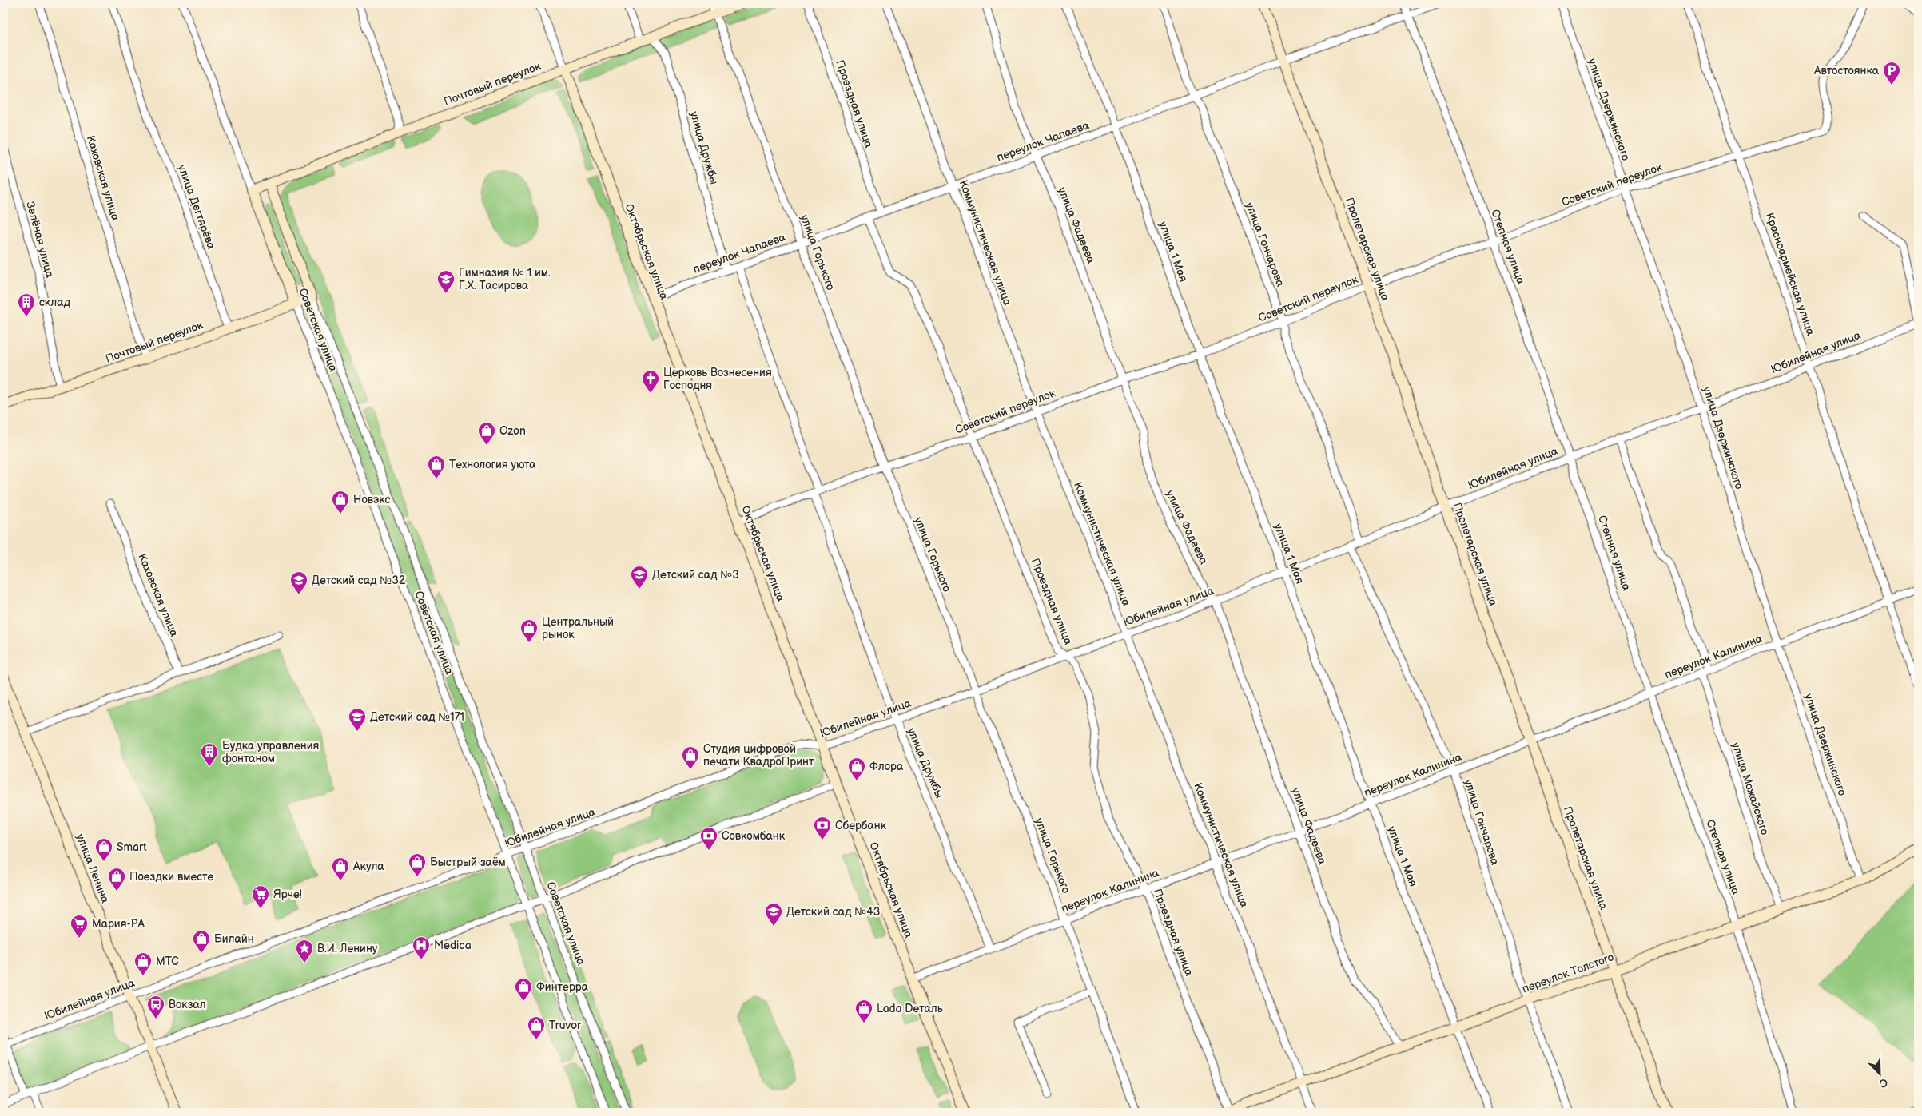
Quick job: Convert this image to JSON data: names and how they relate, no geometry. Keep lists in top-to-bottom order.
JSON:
{
  "streets": {
    "street": [
      "Почтовый переулок",
      "Проездная улица",
      "улица Дзержинского",
      "переулок Чапаева",
      "улица Дружбы",
      "Каховская улица",
      "Советский переулок",
      "улица Дегтярёва",
      "улица Фадеева",
      "Зелёная улица",
      "Коммунистическая улица",
      "улица Гончарова",
      "Степная улица",
      "Пролетарская улица",
      "Октябрьская улица",
      "улица 1 Мая",
      "улица Горького",
      "Красноармейская улица",
      "Советская улица",
      "Юбилейная улица",
      "переулок Калинина",
      "улица Можайского",
      "улица Ленина",
      "переулок Толстого"
    ]
  },
  "crossings": [
    ["Почтовый переулок", "улица Дружбы"],
    ["Почтовый переулок", "Каховская улица"],
    ["Почтовый переулок", "улица Дегтярёва"],
    ["Почтовый переулок", "Зелёная улица"],
    ["Почтовый переулок", "Октябрьская улица"],
    ["Почтовый переулок", "улица Горького"],
    ["Почтовый переулок", "Советская улица"],
    ["Проездная улица", "переулок Чапаева"],
    ["Проездная улица", "Советский переулок"],
    ["Проездная улица", "Юбилейная улица"],
    ["Проездная улица", "переулок Калинина"],
    ["Проездная улица", "переулок Толстого"],
    ["улица Дзержинского", "Советский переулок"],
    ["улица Дзержинского", "Юбилейная улица"],
    ["улица Дзержинского", "переулок Калинина"],
    ["улица Дзержинского", "переулок Толстого"],
    ["переулок Чапаева", "улица Дружбы"],
    ["переулок Чапаева", "улица Фадеева"],
    ["переулок Чапаева", "Коммунистическая улица"],
    ["переулок Чапаева", "улица Гончарова"],
    ["переулок Чапаева", "Степная улица"],
    ["переулок Чапаева", "Пролетарская улица"],
    ["переулок Чапаева", "Октябрьская улица"],
    ["переулок Чапаева", "улица 1 Мая"],
    ["переулок Чапаева", "улица Горького"],
    ["улица Дружбы", "Советский переулок"],
    ["улица Дружбы", "Юбилейная улица"],
    ["улица Дружбы", "переулок Калинина"],
    ["Советский переулок", "улица Фадеева"],
    ["Советский переулок", "Коммунистическая улица"],
    ["Советский переулок", "улица Гончарова"],
    ["Советский переулок", "Степная улица"],
    ["Советский переулок", "Пролетарская улица"],
    ["Советский переулок", "Октябрьская улица"],
    ["Советский переулок", "улица 1 Мая"],
    ["Советский переулок", "улица Горького"],
    ["Советский переулок", "Красноармейская улица"],
    ["улица Фадеева", "Юбилейная улица"],
    ["улица Фадеева", "переулок Калинина"],
    ["улица Фадеева", "переулок Толстого"],
    ["Коммунистическая улица", "Юбилейная улица"],
    ["Коммунистическая улица", "переулок Калинина"],
    ["Коммунистическая улица", "переулок Толстого"],
    ["улица Гончарова", "Юбилейная улица"],
    ["улица Гончарова", "переулок Калинина"],
    ["улица Гончарова", "переулок Толстого"],
    ["Степная улица", "Юбилейная улица"],
    ["Степная улица", "переулок Калинина"],
    ["Степная улица", "переулок Толстого"],
    ["Пролетарская улица", "Юбилейная улица"],
    ["Пролетарская улица", "переулок Калинина"],
    ["Пролетарская улица", "переулок Толстого"],
    ["Октябрьская улица", "Юбилейная улица"],
    ["Октябрьская улица", "переулок Калинина"],
    ["улица 1 Мая", "Юбилейная улица"],
    ["улица 1 Мая", "переулок Калинина"],
    ["улица 1 Мая", "переулок Толстого"],
    ["улица Горького", "Юбилейная улица"],
    ["улица Горького", "переулок Калинина"],
    ["Красноармейская улица", "Юбилейная улица"],
    ["Красноармейская улица", "переулок Калинина"],
    ["Советская улица", "Юбилейная улица"],
    ["Юбилейная улица", "улица Ленина"],
    ["переулок Калинина", "улица Можайского"],
    ["улица Можайского", "переулок Толстого"]
  ],
  "places": {
    "parking": ["Автостоянка"],
    "school or university": [
      "Гимназия № 1 им. Г.Х. Тасирова",
      "Детский сад №3",
      "Детский сад №32",
      "Детский сад №171",
      "Детский сад №43"
    ],
    "building": ["склад", "Будка управления фонтаном"],
    "church": ["Церковь Вознесения Господня"],
    "shop": [
      "Ozon",
      "Технология уюта",
      "Новэкс",
      "Центральный рынок",
      "Студия цифровой печати КвадроПринт",
      "Флора",
      "Smart",
      "Быстрый заём",
      "Акула",
      "Поездки вместе",
      "Билайн",
      "МТС",
      "Финтерра",
      "Lada Dеталь",
      "Truvor"
    ],
    "bank": ["Сбербанк", "Совкомбанк"],
    "supermarket": ["Ярче!", "Мария-РА"],
    "hospital": ["Mеdica"],
    "place": ["В.И. Ленину"],
    "bus stop": ["Вокзал"]
  },
  "north": "bottom right"
}
